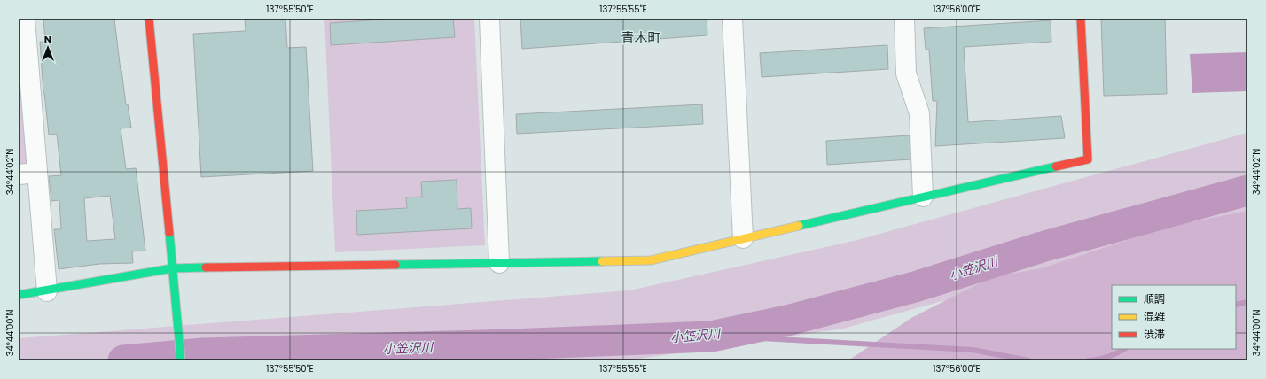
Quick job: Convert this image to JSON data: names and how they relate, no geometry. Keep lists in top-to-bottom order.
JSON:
{
  "districts": ["青木町"],
  "water": ["小笠沢川"],
  "legend": ["順調", "混雑", "渋滞"],
  "north": "top",
  "coordinates": [
    "137°55'50\"E",
    "137°55'55\"E",
    "137°56'00\"E",
    "34°44'02\"N",
    "34°44'00\"N"
  ]
}
